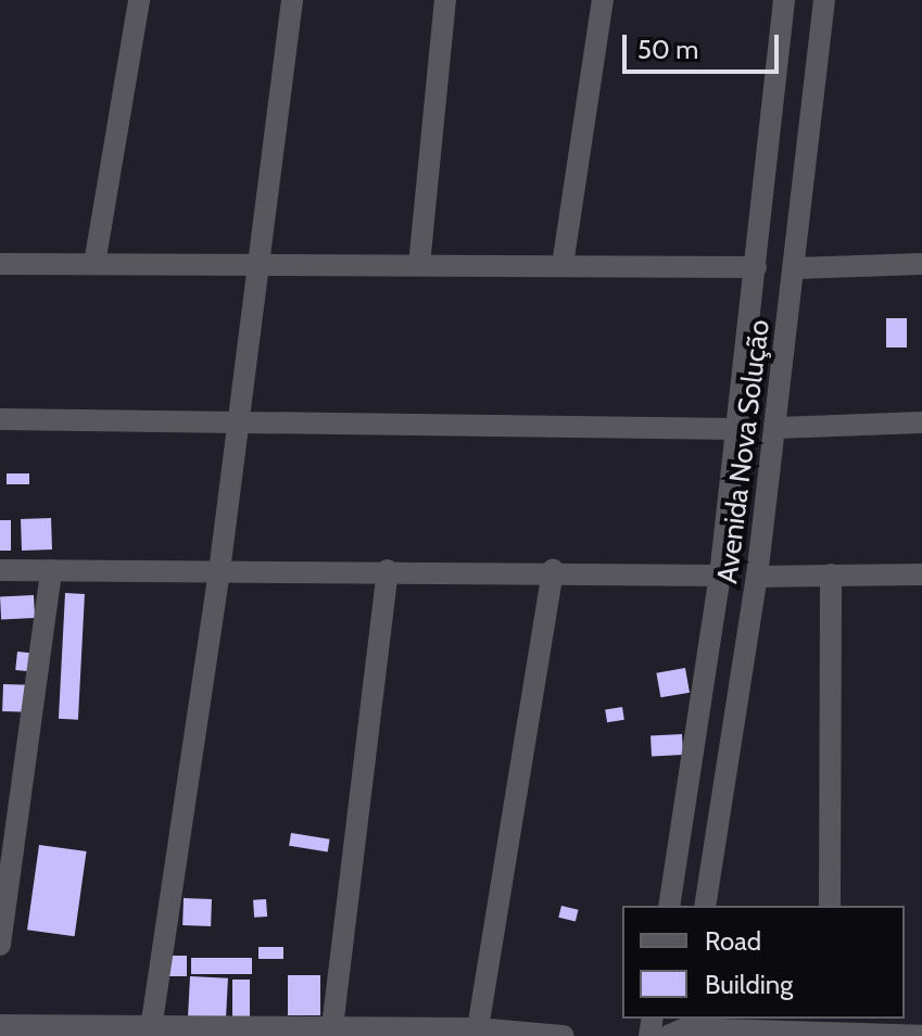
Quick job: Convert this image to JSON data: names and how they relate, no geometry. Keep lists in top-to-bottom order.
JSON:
{
  "streets": {
    "street": ["Avenida Nova Solução"]
  },
  "legend": ["Road", "Building"],
  "scale_bar": "50 m"
}
